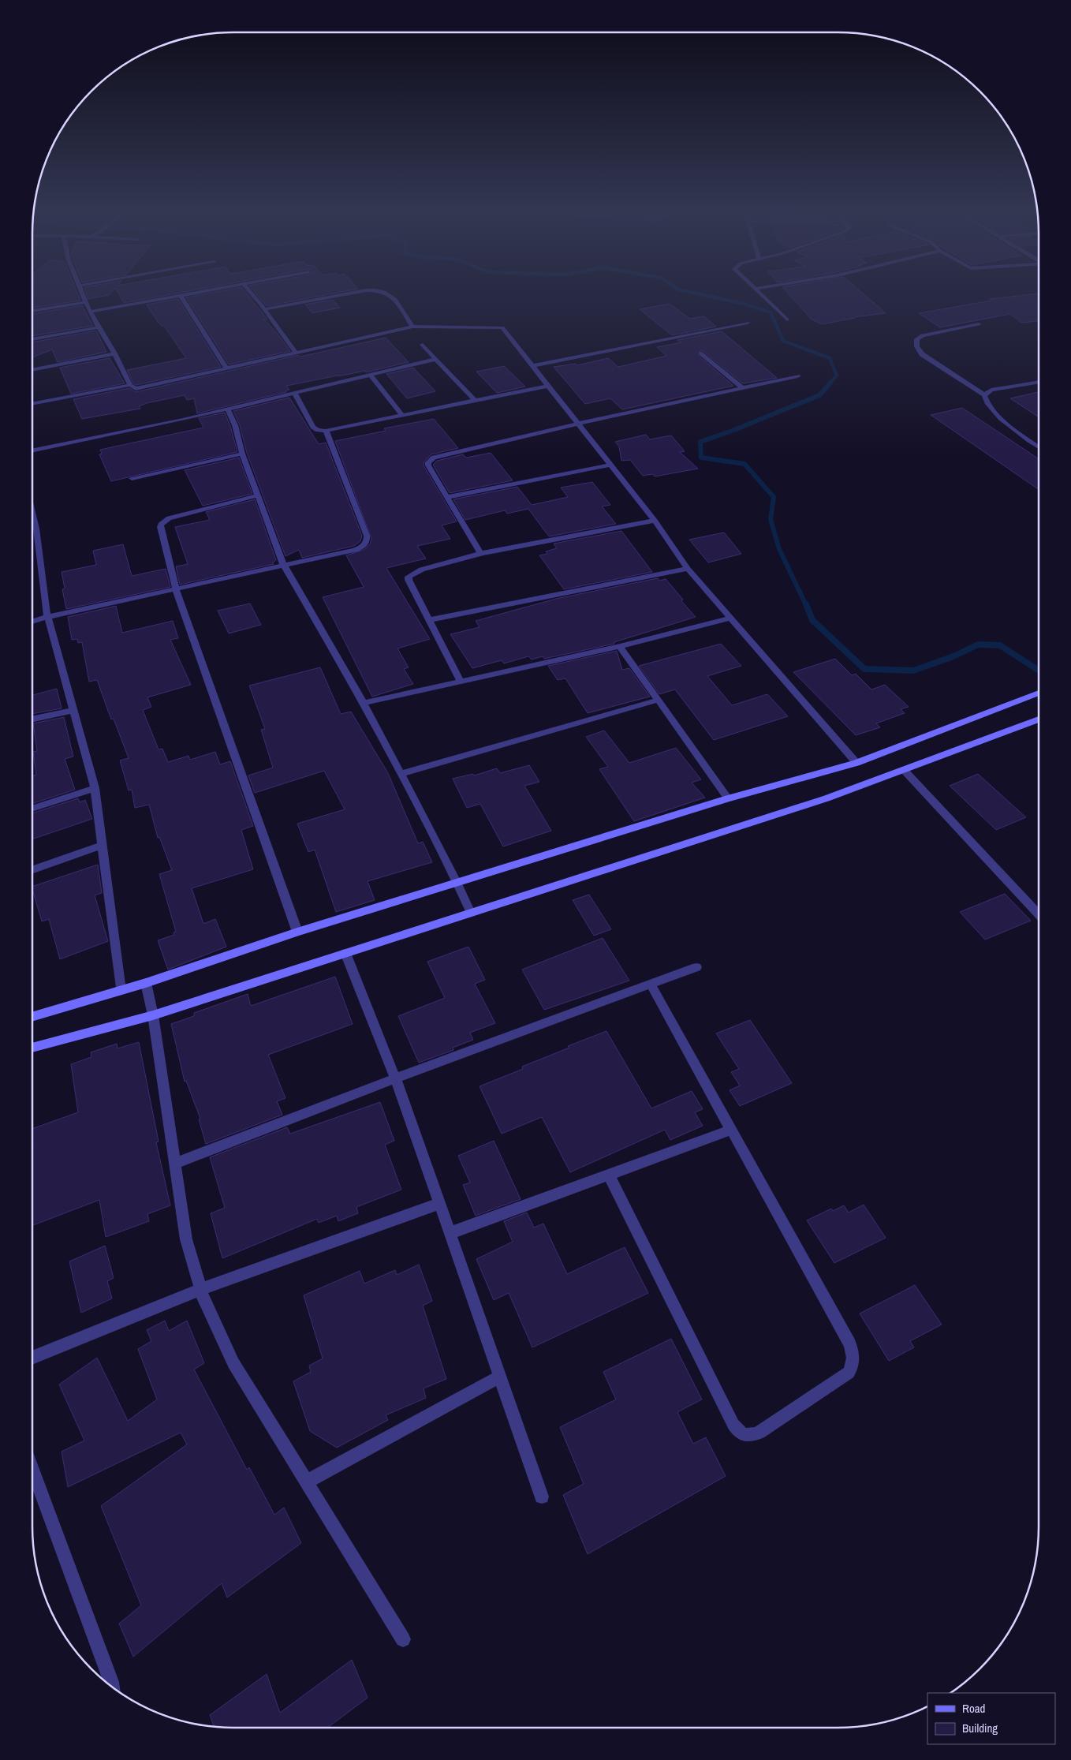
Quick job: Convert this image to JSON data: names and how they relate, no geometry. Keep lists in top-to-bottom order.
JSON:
{
  "legend": ["Road", "Building"]
}
